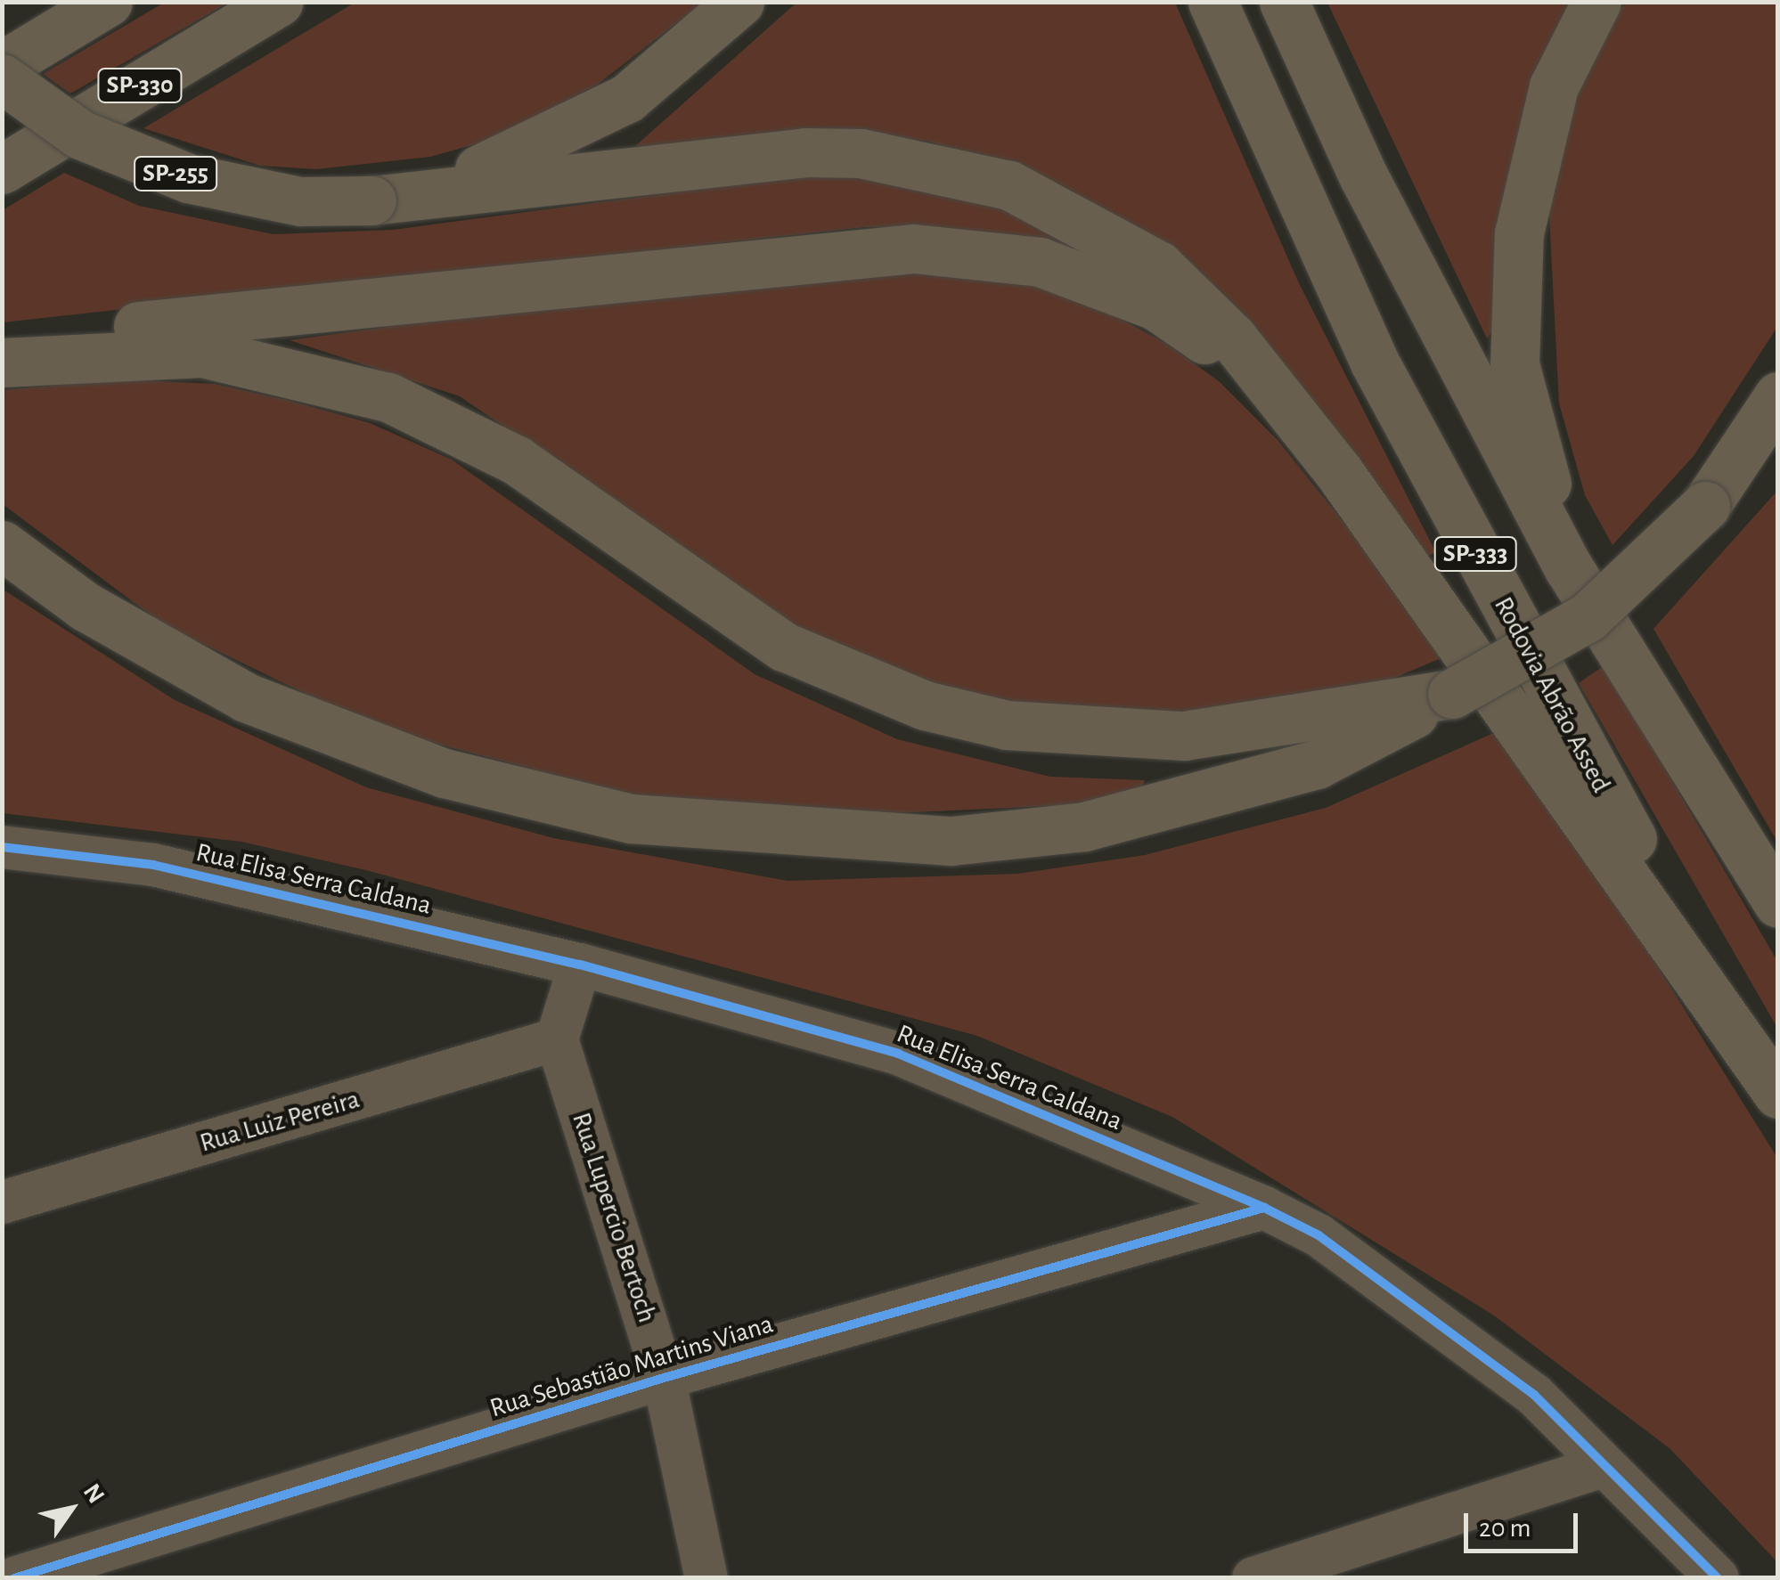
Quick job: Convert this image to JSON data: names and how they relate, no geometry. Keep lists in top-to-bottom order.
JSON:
{
  "streets": {
    "highway": [
      "SP-330",
      "SP-255",
      "SP-333",
      "Rodovia Abrão Assed"
    ],
    "street": [
      "Rua Elisa Serra Caldana",
      "Rua Luiz Pereira",
      "Rua Lupercio Bertoch",
      "Rua Sebastião Martins Viana"
    ]
  },
  "crossings": [
    ["Rua Elisa Serra Caldana", "Rua Sebastião Martins Viana"],
    ["Rua Luiz Pereira", "Rua Lupercio Bertoch"],
    ["Rua Lupercio Bertoch", "Rua Sebastião Martins Viana"]
  ],
  "scale_bar": "20 m",
  "north": "top right"
}
